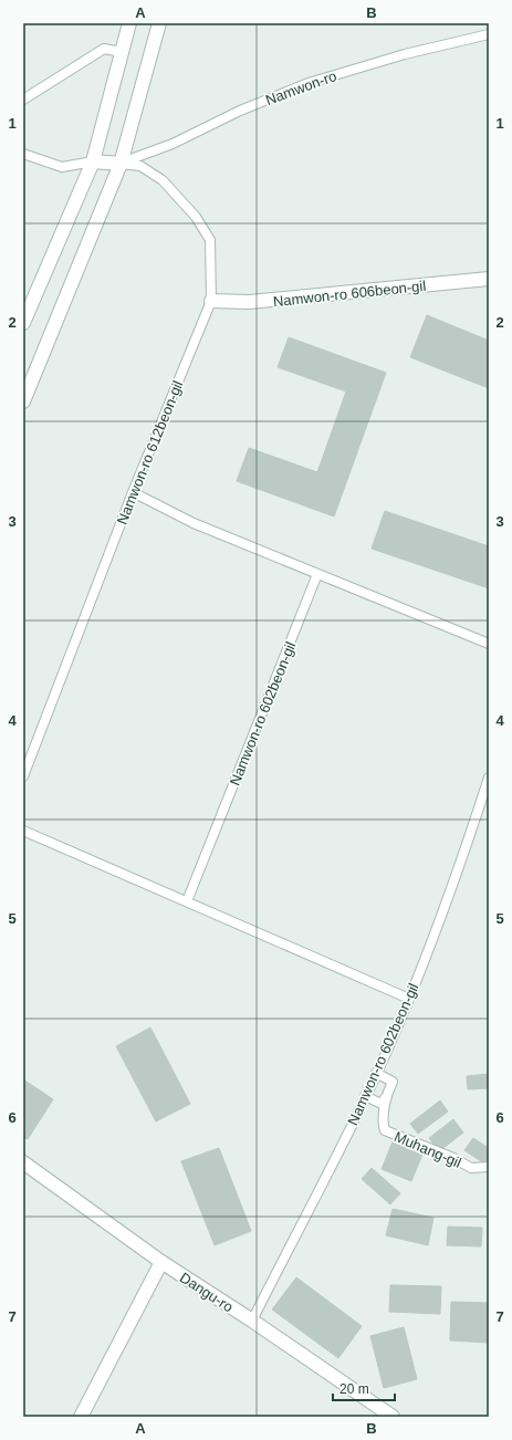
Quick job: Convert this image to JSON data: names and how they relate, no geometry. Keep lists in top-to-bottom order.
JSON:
{
  "streets": {
    "street": ["Namwon-ro 606beon-gil", "Dangu-ro"],
    "lane": [
      "Namwon-ro",
      "Namwon-ro 612beon-gil",
      "Namwon-ro 602beon-gil",
      "Muhang-gil"
    ]
  },
  "crossings": [
    ["Namwon-ro", "Namwon-ro 612beon-gil"],
    ["Namwon-ro 606beon-gil", "Namwon-ro 612beon-gil"],
    ["Namwon-ro 602beon-gil", "Dangu-ro"]
  ],
  "scale_bar": "20 m",
  "grid": {
    "columns": ["A", "B"],
    "rows": [
      "1",
      "2",
      "3",
      "4",
      "5",
      "6",
      "7"
    ]
  }
}
